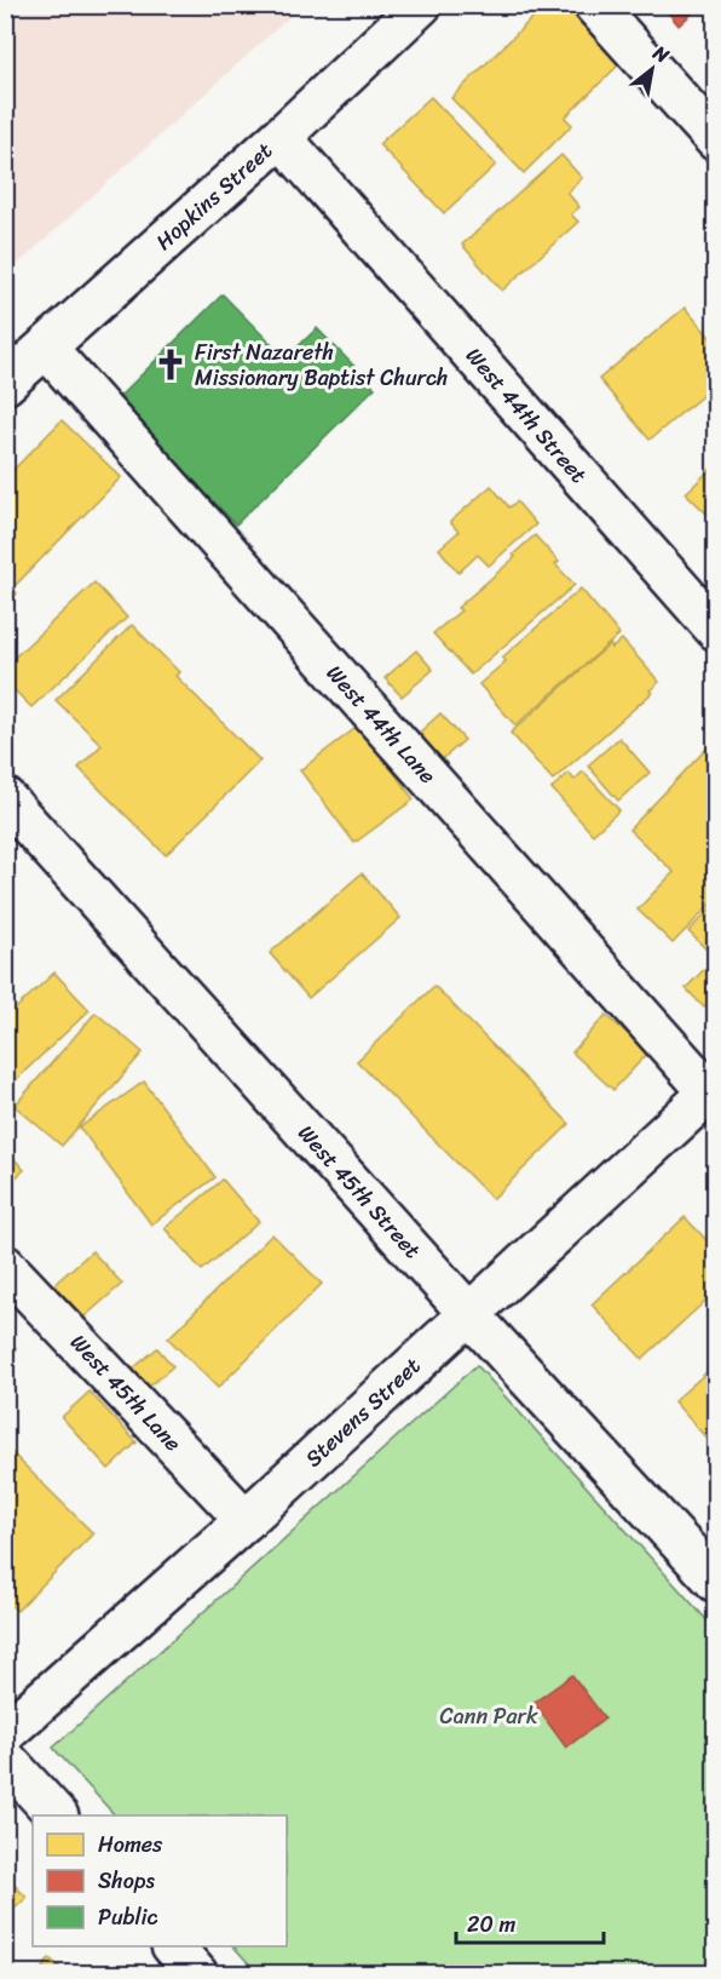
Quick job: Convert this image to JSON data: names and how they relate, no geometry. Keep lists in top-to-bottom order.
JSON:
{
  "streets": {
    "street": [
      "Hopkins Street",
      "West 44th Street",
      "West 44th Lane",
      "West 45th Street",
      "West 45th Lane",
      "Stevens Street"
    ]
  },
  "crossings": [
    ["Hopkins Street", "West 44th Street"],
    ["Hopkins Street", "West 44th Lane"],
    ["West 44th Lane", "Stevens Street"],
    ["West 45th Street", "Stevens Street"],
    ["West 45th Lane", "Stevens Street"]
  ],
  "parks": ["Cann Park"],
  "places": {
    "church": ["First Nazareth Missionary Baptist Church"]
  },
  "legend": ["Homes", "Shops", "Public"],
  "scale_bar": "20 m",
  "north": "top right"
}
